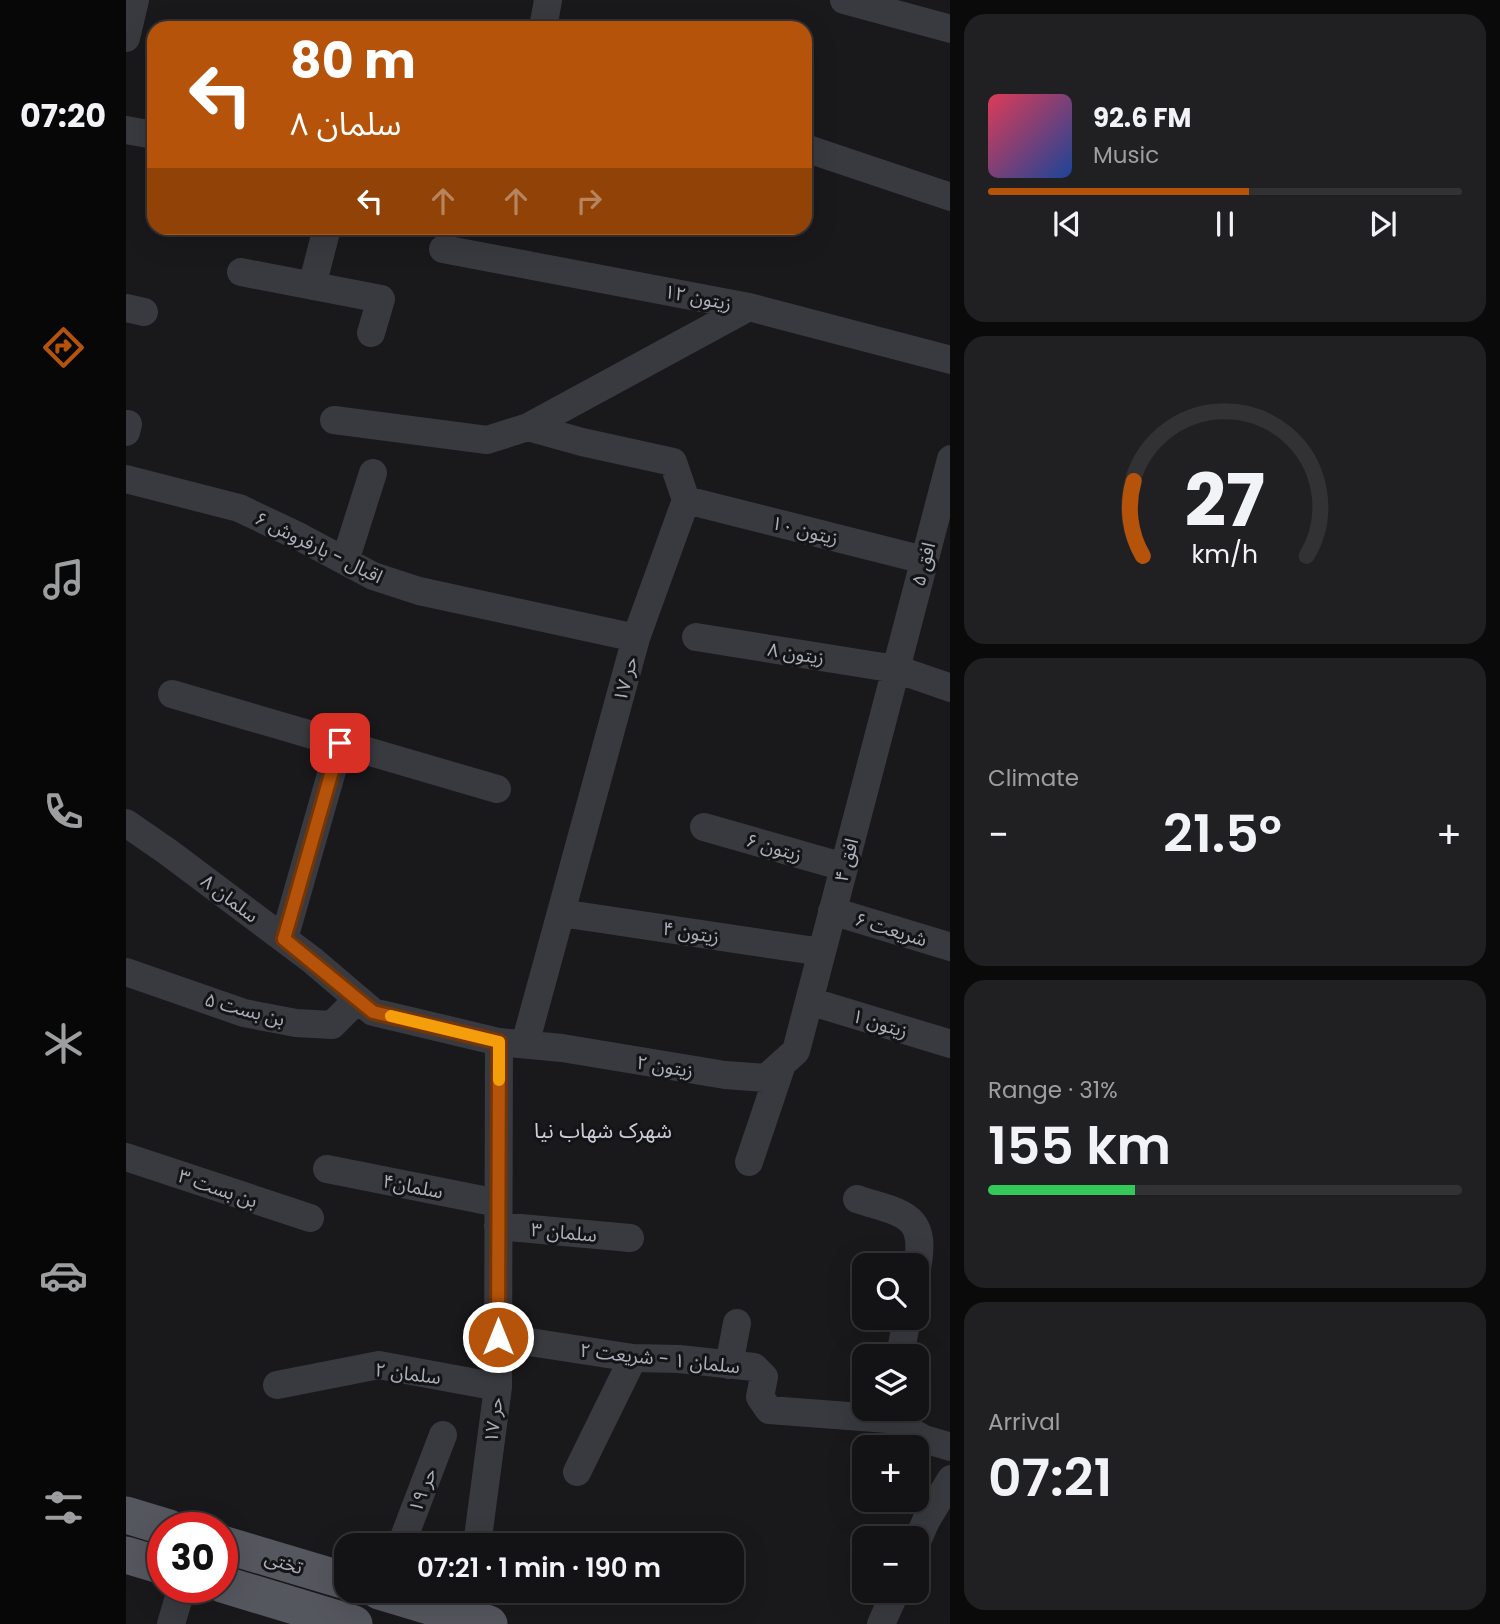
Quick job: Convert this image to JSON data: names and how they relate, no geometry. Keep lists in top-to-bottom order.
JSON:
{
  "streets": {
    "main road": ["تختی"],
    "street": [
      "زیتون ۱۲",
      "زیتون ۱۰",
      "اقبال - بارفروش ۶",
      "افق ۵",
      "زیتون ۸",
      "حر ۱۷",
      "زیتون ۶",
      "افق ۴",
      "سلمان ۸",
      "شریعت ۶",
      "زیتون ۴",
      "بن بست ۵",
      "زیتون ۱",
      "زیتون ۲",
      "سلمان۴",
      "بن بست ۳",
      "سلمان ۳",
      "سلمان ۱ - شریعت ۲",
      "سلمان ۲",
      "حر ۱۹"
    ]
  },
  "crossings": [
    ["زیتون ۱۰", "افق ۵"],
    ["زیتون ۱۰", "حر ۱۷"],
    ["اقبال - بارفروش ۶", "حر ۱۷"],
    ["افق ۵", "زیتون ۸"],
    ["افق ۵", "افق ۴"],
    ["زیتون ۸", "افق ۴"],
    ["حر ۱۷", "سلمان ۸"],
    ["حر ۱۷", "زیتون ۴"],
    ["حر ۱۷", "زیتون ۲"],
    ["حر ۱۷", "سلمان۴"],
    ["حر ۱۷", "سلمان ۳"],
    ["حر ۱۷", "سلمان ۱ - شریعت ۲"],
    ["حر ۱۷", "سلمان ۲"],
    ["زیتون ۶", "افق ۴"],
    ["افق ۴", "شریعت ۶"],
    ["افق ۴", "زیتون ۴"],
    ["افق ۴", "زیتون ۱"],
    ["افق ۴", "زیتون ۲"],
    ["سلمان ۸", "بن بست ۵"],
    ["سلمان ۸", "زیتون ۲"],
    ["سلمان۴", "سلمان ۳"]
  ],
  "districts": ["شهرک شهاب نیا"],
  "page": {
    "tabs": "07:20",
    "turn": ["80 m", "سلمان ۸"],
    "song": ["92.6 FM", "Music"],
    "tile": [
      "Climate",
      ["Range · 31%", "155 km"],
      ["Arrival", "07:21"]
    ],
    "heat": ["−", "21.5°", "+"],
    "map_buttons": ["+", "−"],
    "limit": "30",
    "trip": "07:21 · 1 min · 190 m",
    "gauge": ["27", "km/h"]
  }
}
